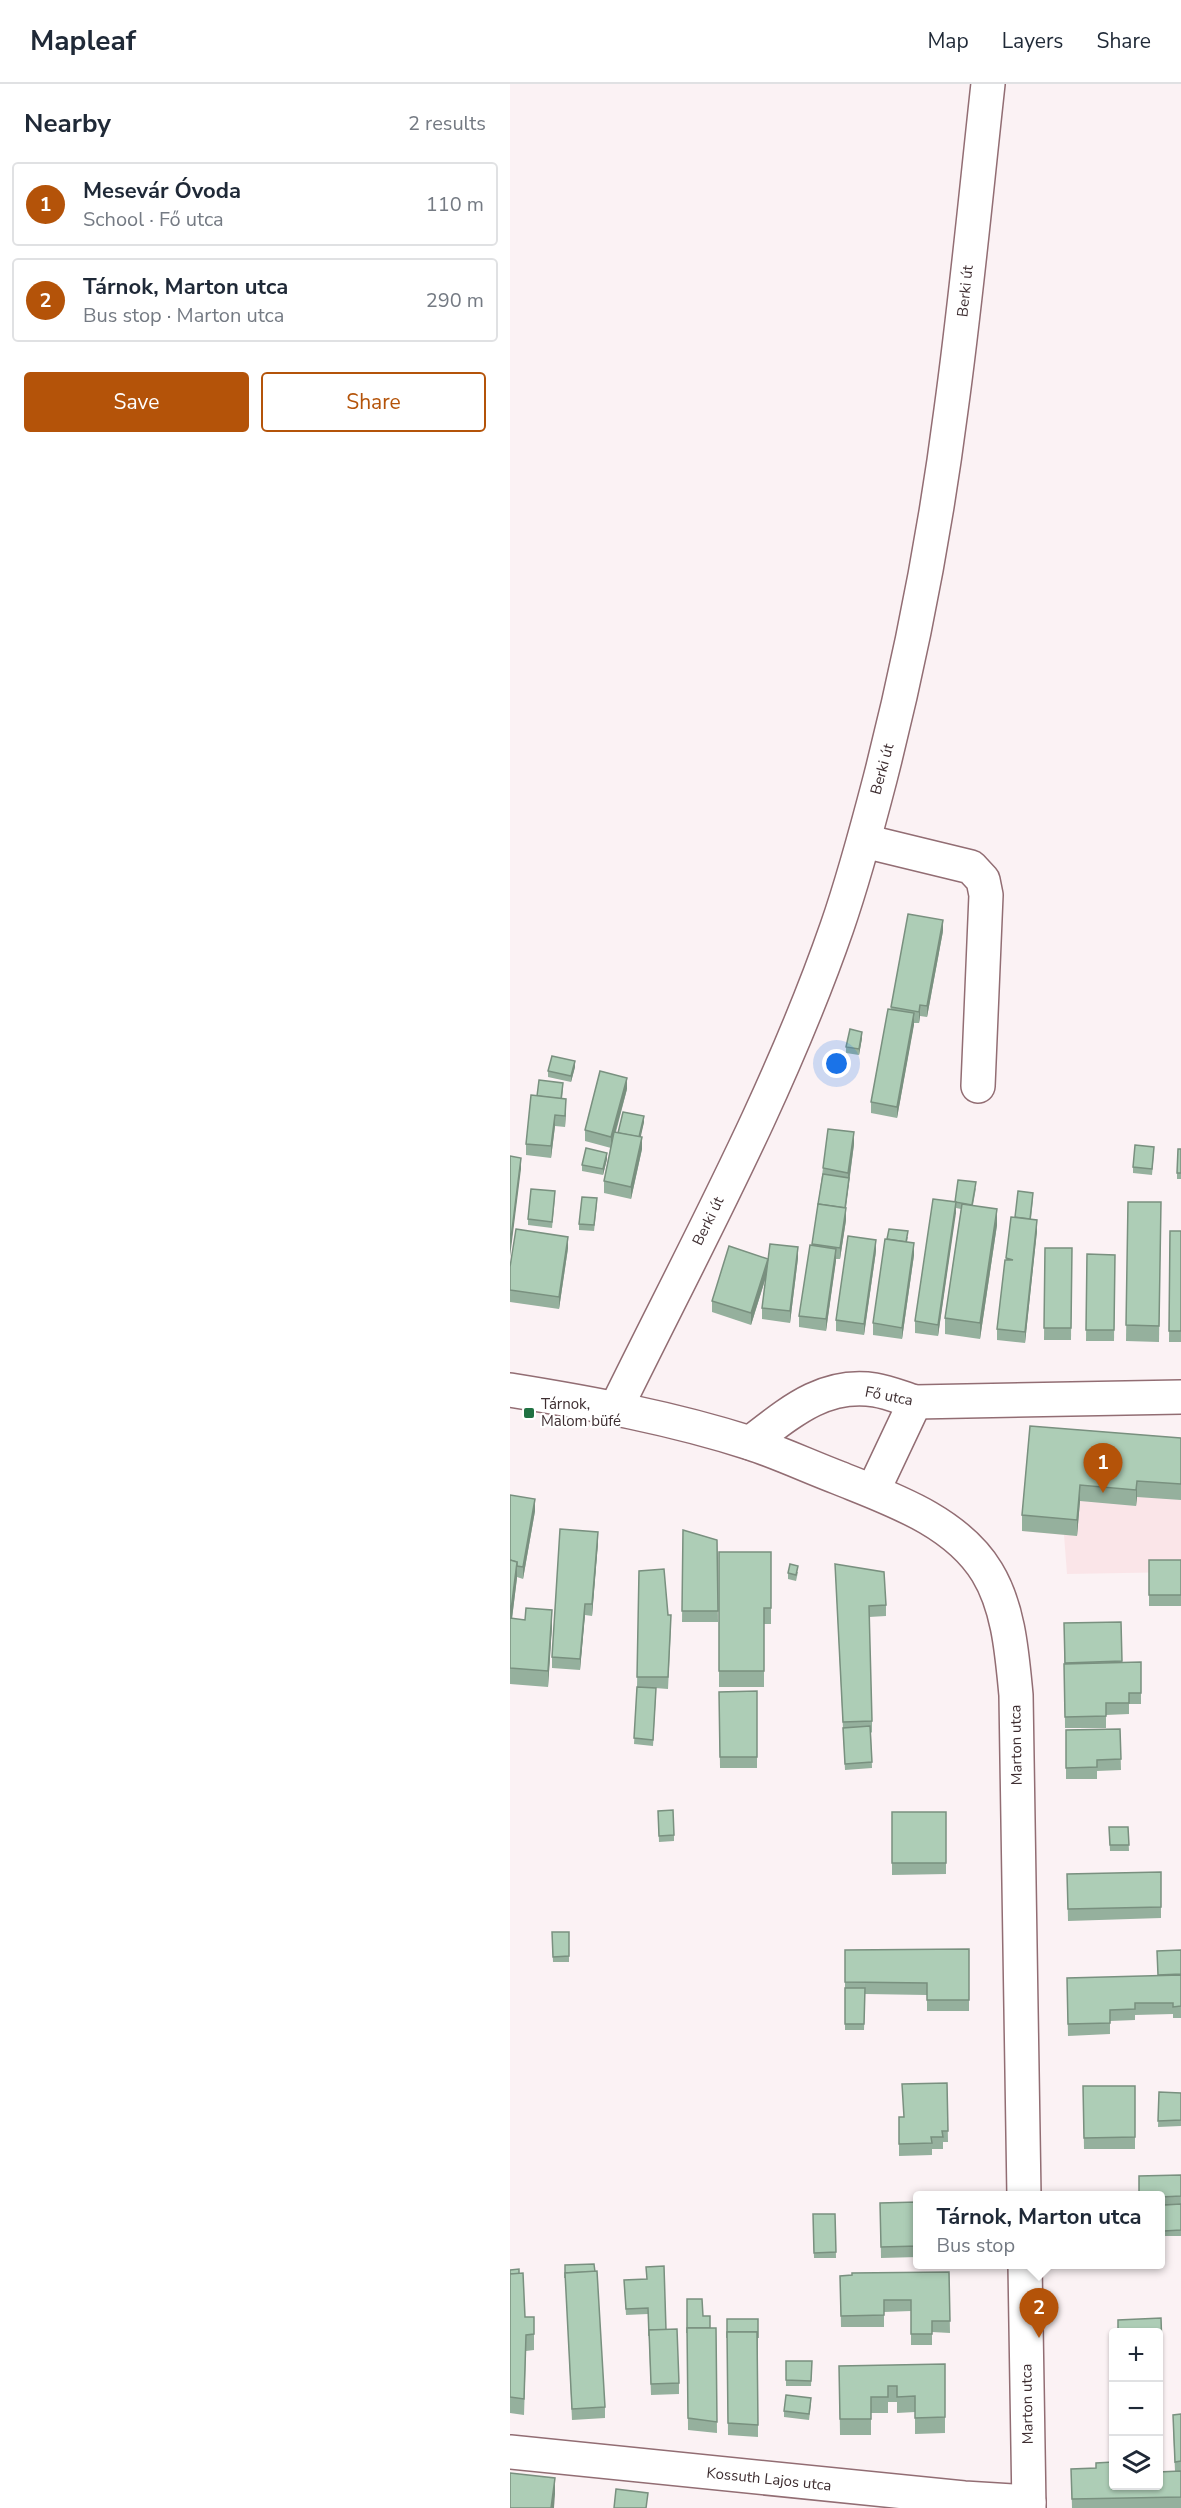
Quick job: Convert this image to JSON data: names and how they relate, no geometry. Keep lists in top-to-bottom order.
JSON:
{
  "streets": {
    "street": [
      "Berki út",
      "Fő utca",
      "Marton utca",
      "Kossuth Lajos utca"
    ]
  },
  "crossings": [
    ["Fő utca", "Marton utca"],
    ["Marton utca", "Kossuth Lajos utca"]
  ],
  "places": {
    "transit": ["Tárnok, Malom büfé"]
  },
  "page": {
    "header": "Mapleaf",
    "nav": ["Map", "Layers", "Share"],
    "heading": ["Nearby", "2 results"],
    "list": [
      {
        "mark": "1",
        "name": "Mesevár Óvoda",
        "note": "School · Fő utca",
        "value": "110 m"
      },
      {
        "mark": "2",
        "name": "Tárnok, Marton utca",
        "note": "Bus stop · Marton utca",
        "value": "290 m"
      }
    ],
    "buttons": ["Save", "Share"],
    "pins": ["1", "2"],
    "popup": ["Tárnok, Marton utca", "Bus stop"],
    "map_buttons": ["+", "−"]
  }
}
